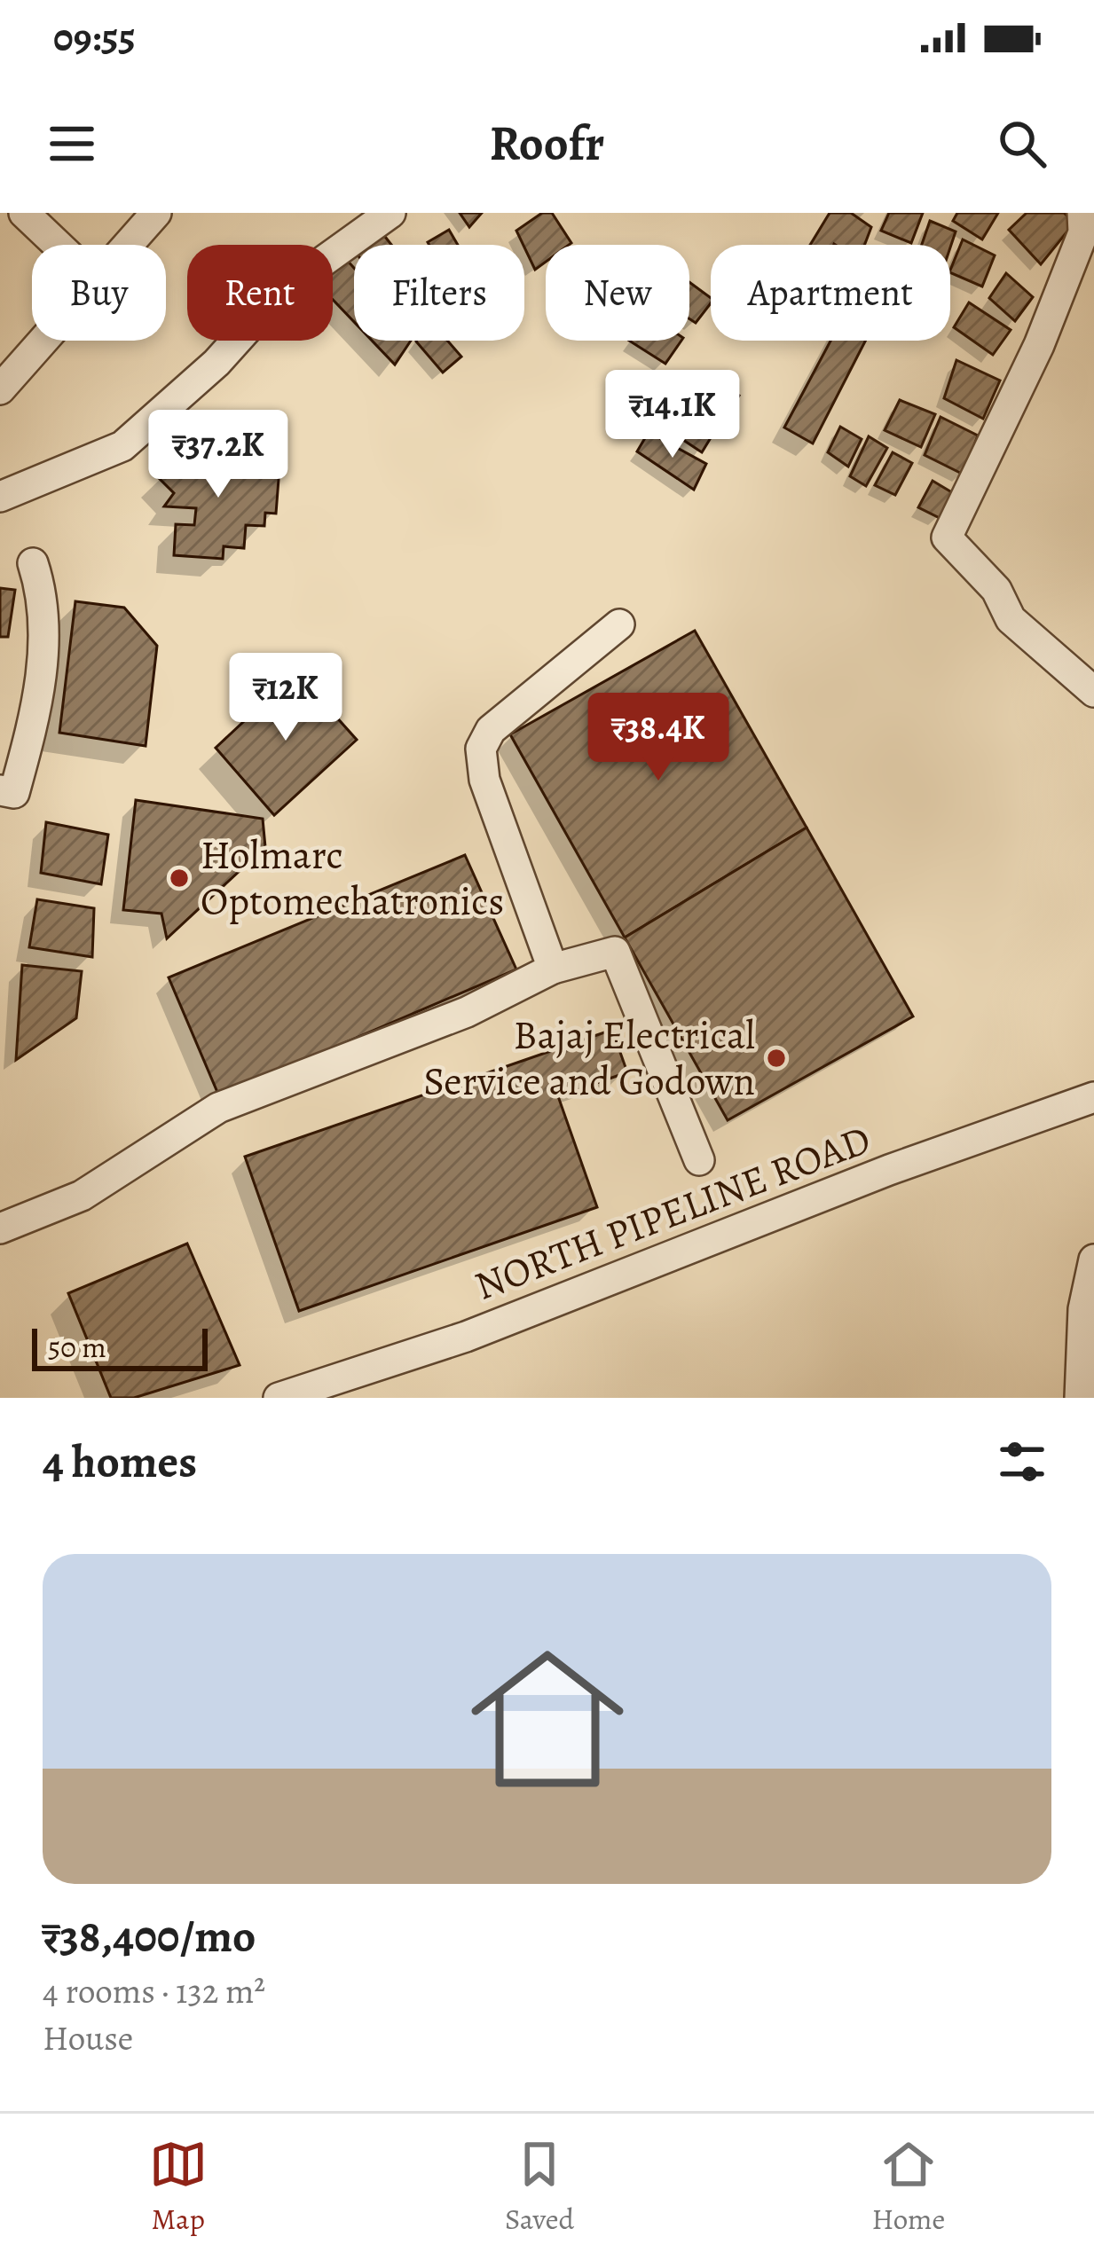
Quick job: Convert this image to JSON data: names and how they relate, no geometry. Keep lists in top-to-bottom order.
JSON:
{
  "streets": {
    "street": ["NORTH PIPELINE ROAD"]
  },
  "places": ["Holmarc Optomechatronics", "Bajaj Electrical Service and Godown"],
  "scale_bar": "50 m",
  "page": {
    "status": "09:55",
    "header": "Roofr",
    "chip": [
      "Buy",
      "Rent",
      "Filters",
      "New",
      "Apartment"
    ],
    "price": [
      "₹14.1K",
      "₹37.2K",
      "₹12K",
      "₹38.4K"
    ],
    "scale": "50 m",
    "heading": "4 homes",
    "list": [
      {
        "name": "₹38,400/mo",
        "note": "4 rooms · 132 m² · House"
      }
    ],
    "tabs": ["Map", "Saved", "Home"]
  }
}
